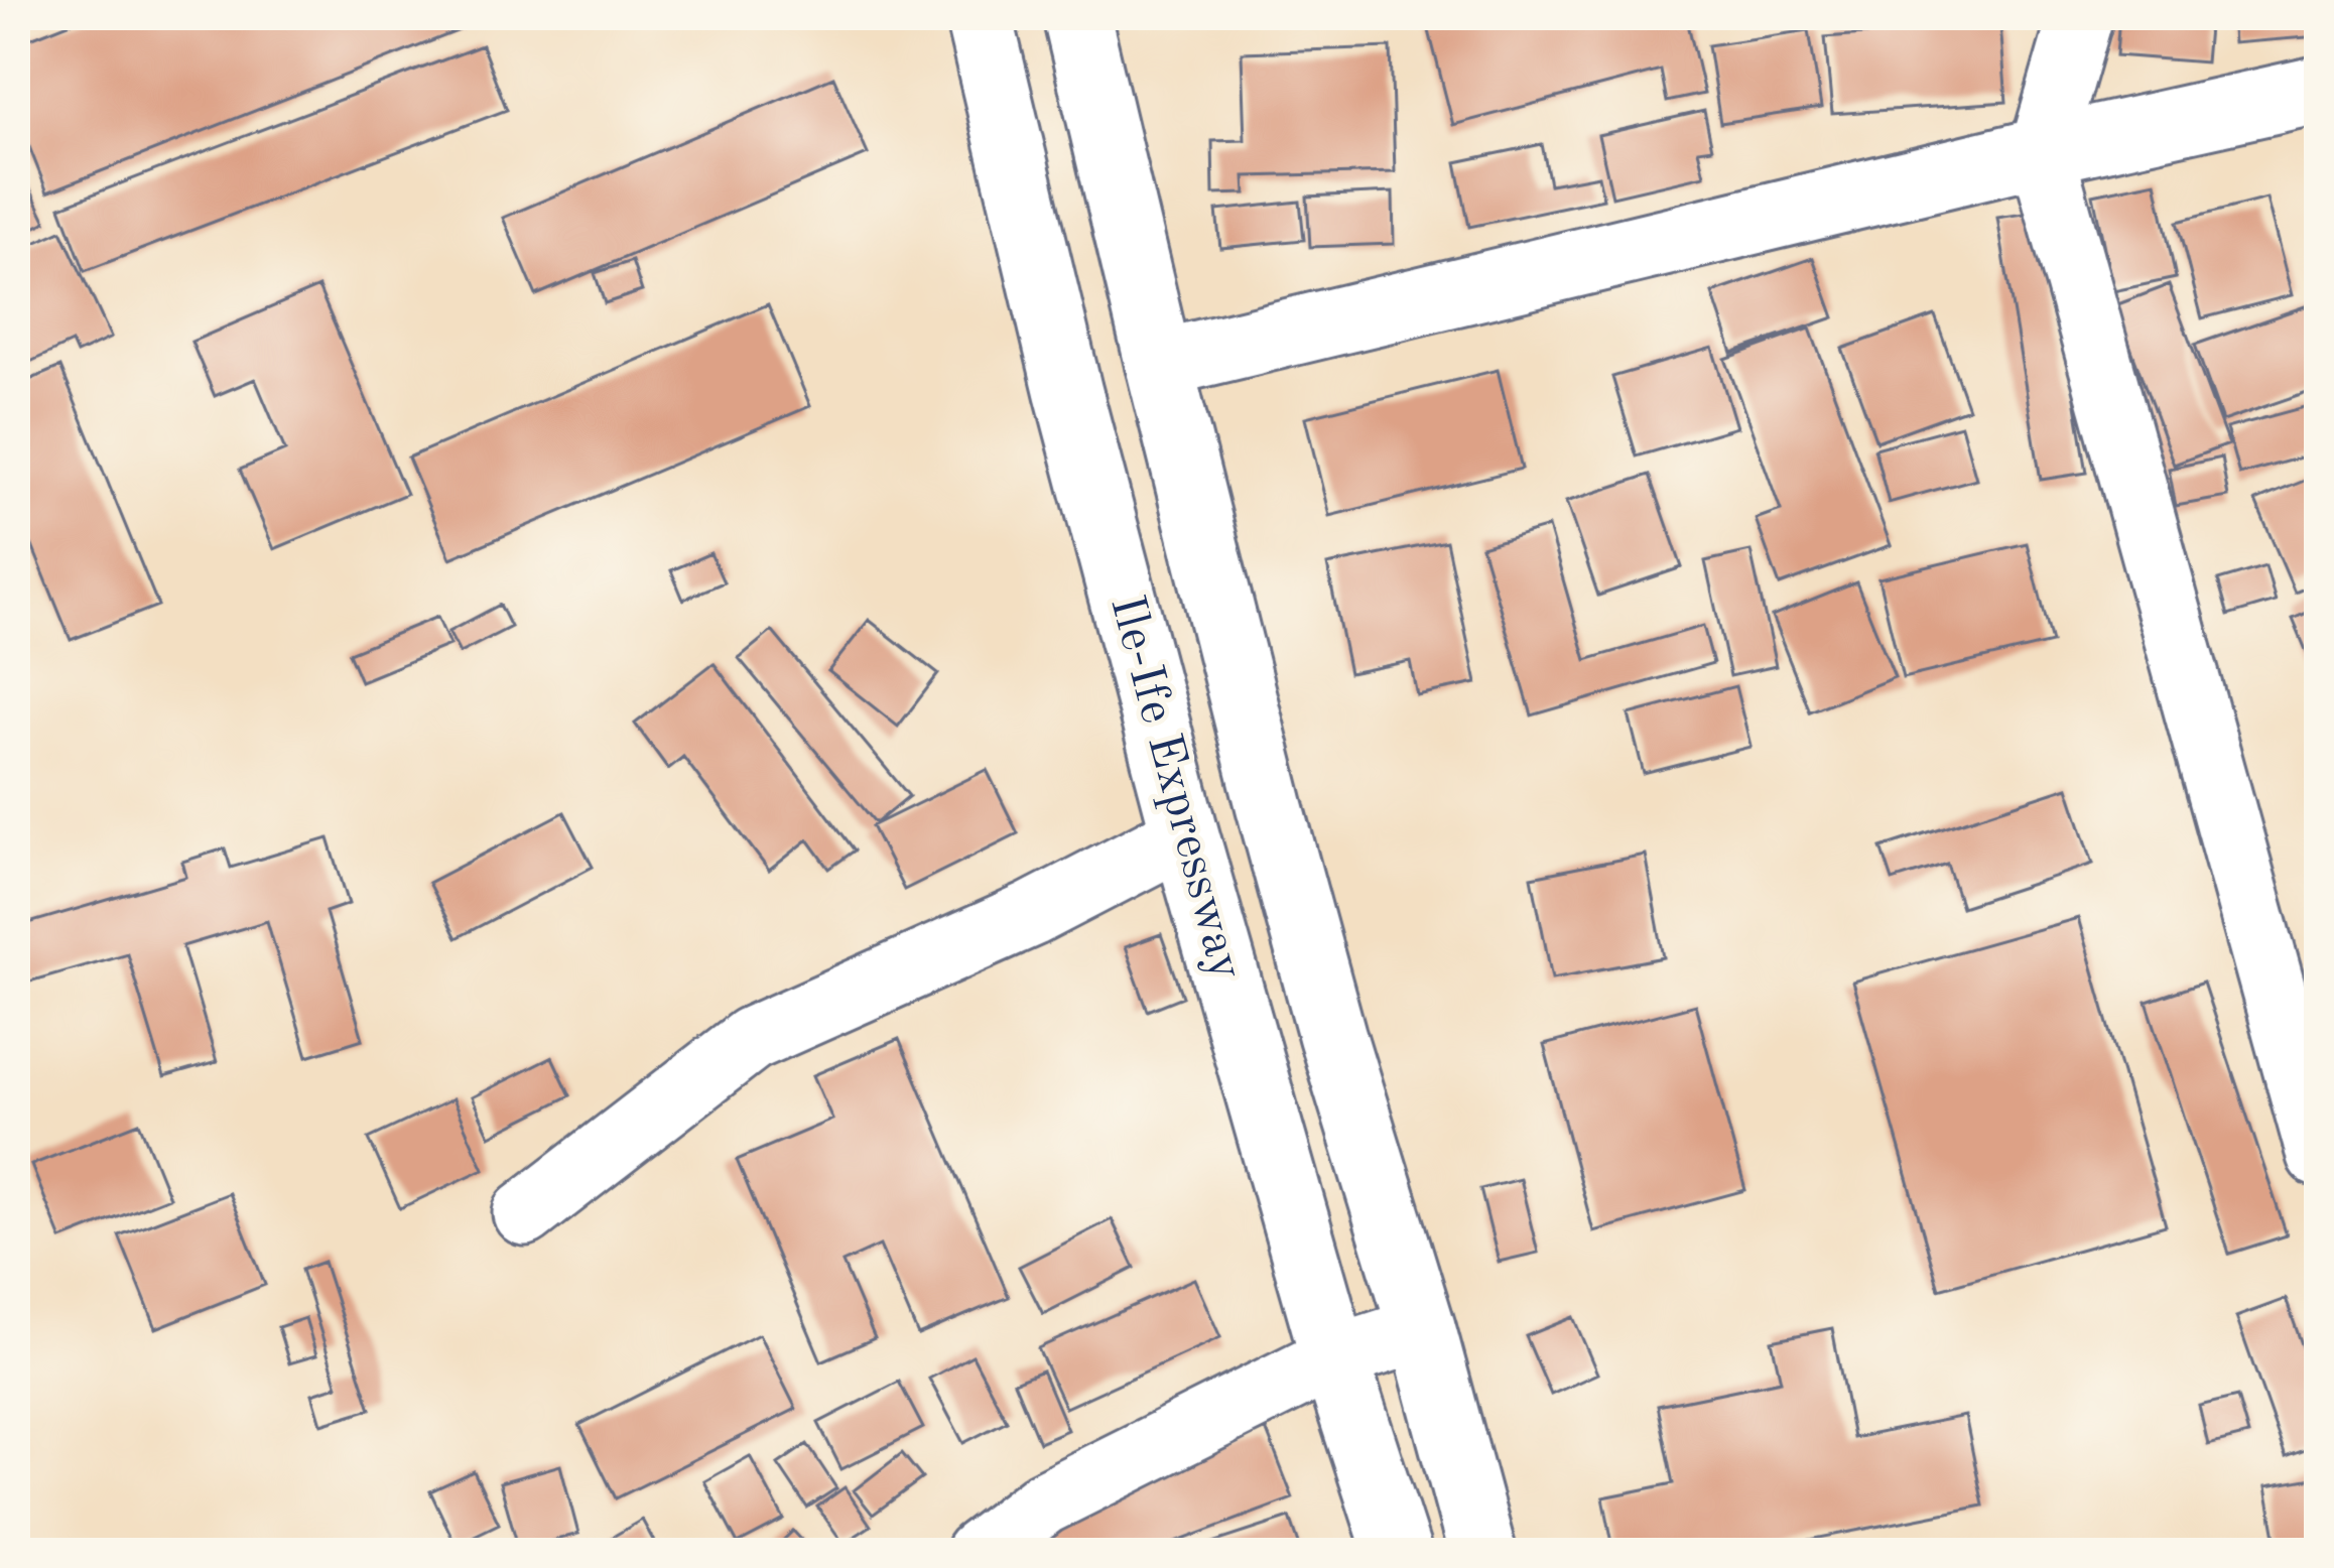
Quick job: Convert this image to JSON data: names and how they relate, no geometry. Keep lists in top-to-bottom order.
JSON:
{
  "streets": {
    "main road": ["Ile-Ife Expressway"]
  }
}
